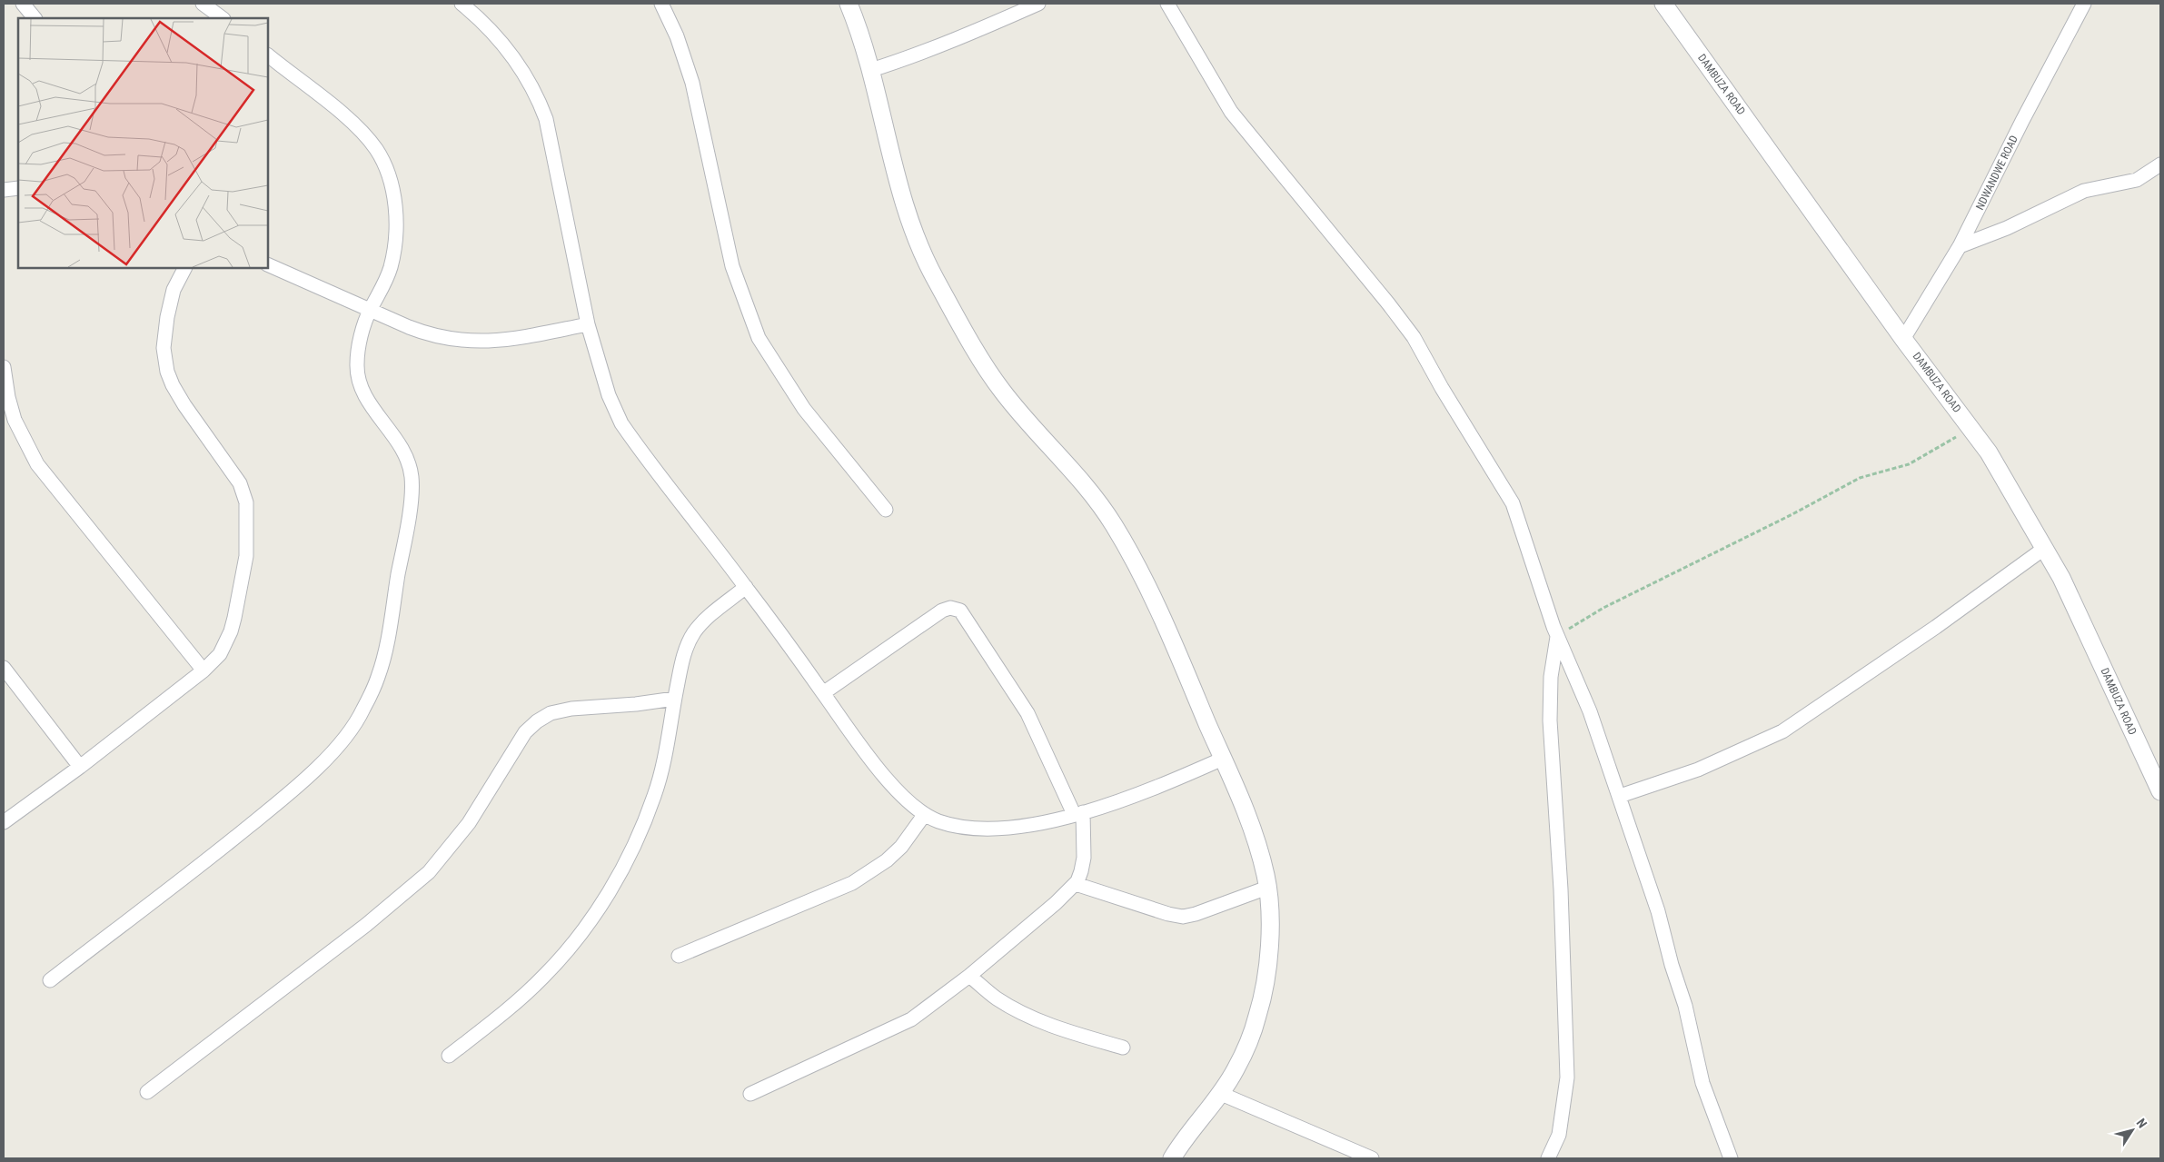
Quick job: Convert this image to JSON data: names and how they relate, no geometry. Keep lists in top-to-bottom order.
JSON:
{
  "streets": {
    "street": ["DAMBUZA ROAD", "NDWANDWE ROAD"]
  },
  "crossings": [
    ["DAMBUZA ROAD", "NDWANDWE ROAD"]
  ],
  "north": "top right"
}
